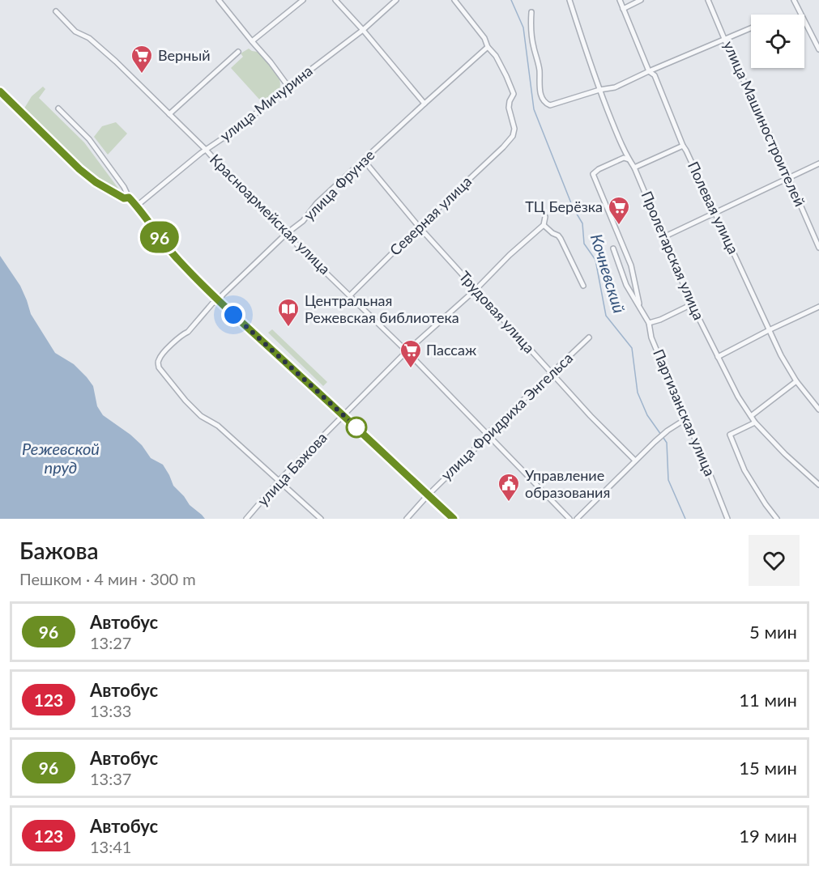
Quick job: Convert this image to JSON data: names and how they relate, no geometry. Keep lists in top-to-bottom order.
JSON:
{
  "streets": {
    "street": [
      "улица Мичурина",
      "улица Машиностроителей",
      "улица Фрунзе",
      "Полевая улица",
      "Красноармейская улица",
      "Северная улица",
      "Пролетарская улица",
      "Трудовая улица",
      "Партизанская улица",
      "улица Фридриха Энгельса",
      "улица Бажова"
    ]
  },
  "crossings": [
    ["улица Мичурина", "Красноармейская улица"],
    ["улица Фрунзе", "Красноармейская улица"],
    ["улица Фрунзе", "Северная улица"],
    ["улица Фрунзе", "Трудовая улица"],
    ["улица Фрунзе", "улица Бажова"],
    ["Красноармейская улица", "Северная улица"],
    ["Красноармейская улица", "улица Фридриха Энгельса"],
    ["Красноармейская улица", "улица Бажова"],
    ["Северная улица", "Трудовая улица"],
    ["Пролетарская улица", "Партизанская улица"],
    ["Трудовая улица", "улица Фридриха Энгельса"],
    ["Трудовая улица", "улица Бажова"]
  ],
  "water": ["Кочневский", "Режевской пруд"],
  "places": {
    "supermarket": ["Верный", "ТЦ Берёзка", "Пассаж"],
    "library": ["Центральная Режевская библиотека"],
    "public building": ["Управление образования"]
  },
  "lines": ["bus line 96"],
  "page": {
    "on_map": "96",
    "heading": ["Бажова", "Пешком · 4 мин · 300 m"],
    "list": [
      {
        "mark": "96",
        "name": "Автобус",
        "note": "13:27",
        "value": "5 мин"
      },
      {
        "mark": "123",
        "name": "Автобус",
        "note": "13:33",
        "value": "11 мин"
      },
      {
        "mark": "96",
        "name": "Автобус",
        "note": "13:37",
        "value": "15 мин"
      },
      {
        "mark": "123",
        "name": "Автобус",
        "note": "13:41",
        "value": "19 мин"
      }
    ]
  }
}
